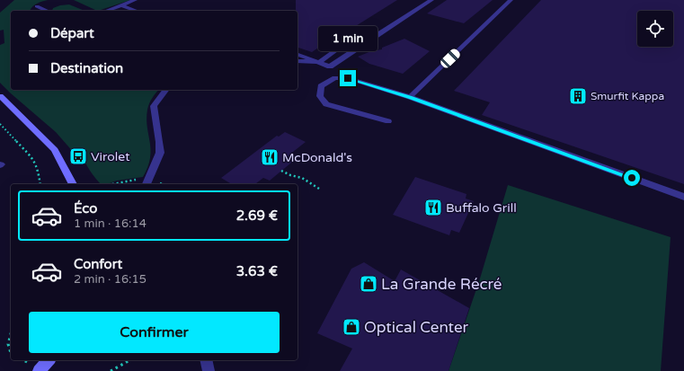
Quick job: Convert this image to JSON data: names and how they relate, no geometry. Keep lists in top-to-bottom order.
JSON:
{
  "places": {
    "building": ["Smurfit Kappa"],
    "bus stop": ["Virolet"],
    "restaurant": ["McDonald's", "Buffalo Grill"],
    "shop": ["La Grande Récré", "Optical Center"]
  },
  "page": {
    "banner": ["Départ", "Destination"],
    "bubble": "1 min",
    "list": [
      {
        "name": "Éco",
        "note": "1 min · 16:14",
        "value": "2.69 €"
      },
      {
        "name": "Confort",
        "note": "2 min · 16:15",
        "value": "3.63 €"
      }
    ],
    "buttons": "Confirmer"
  }
}
